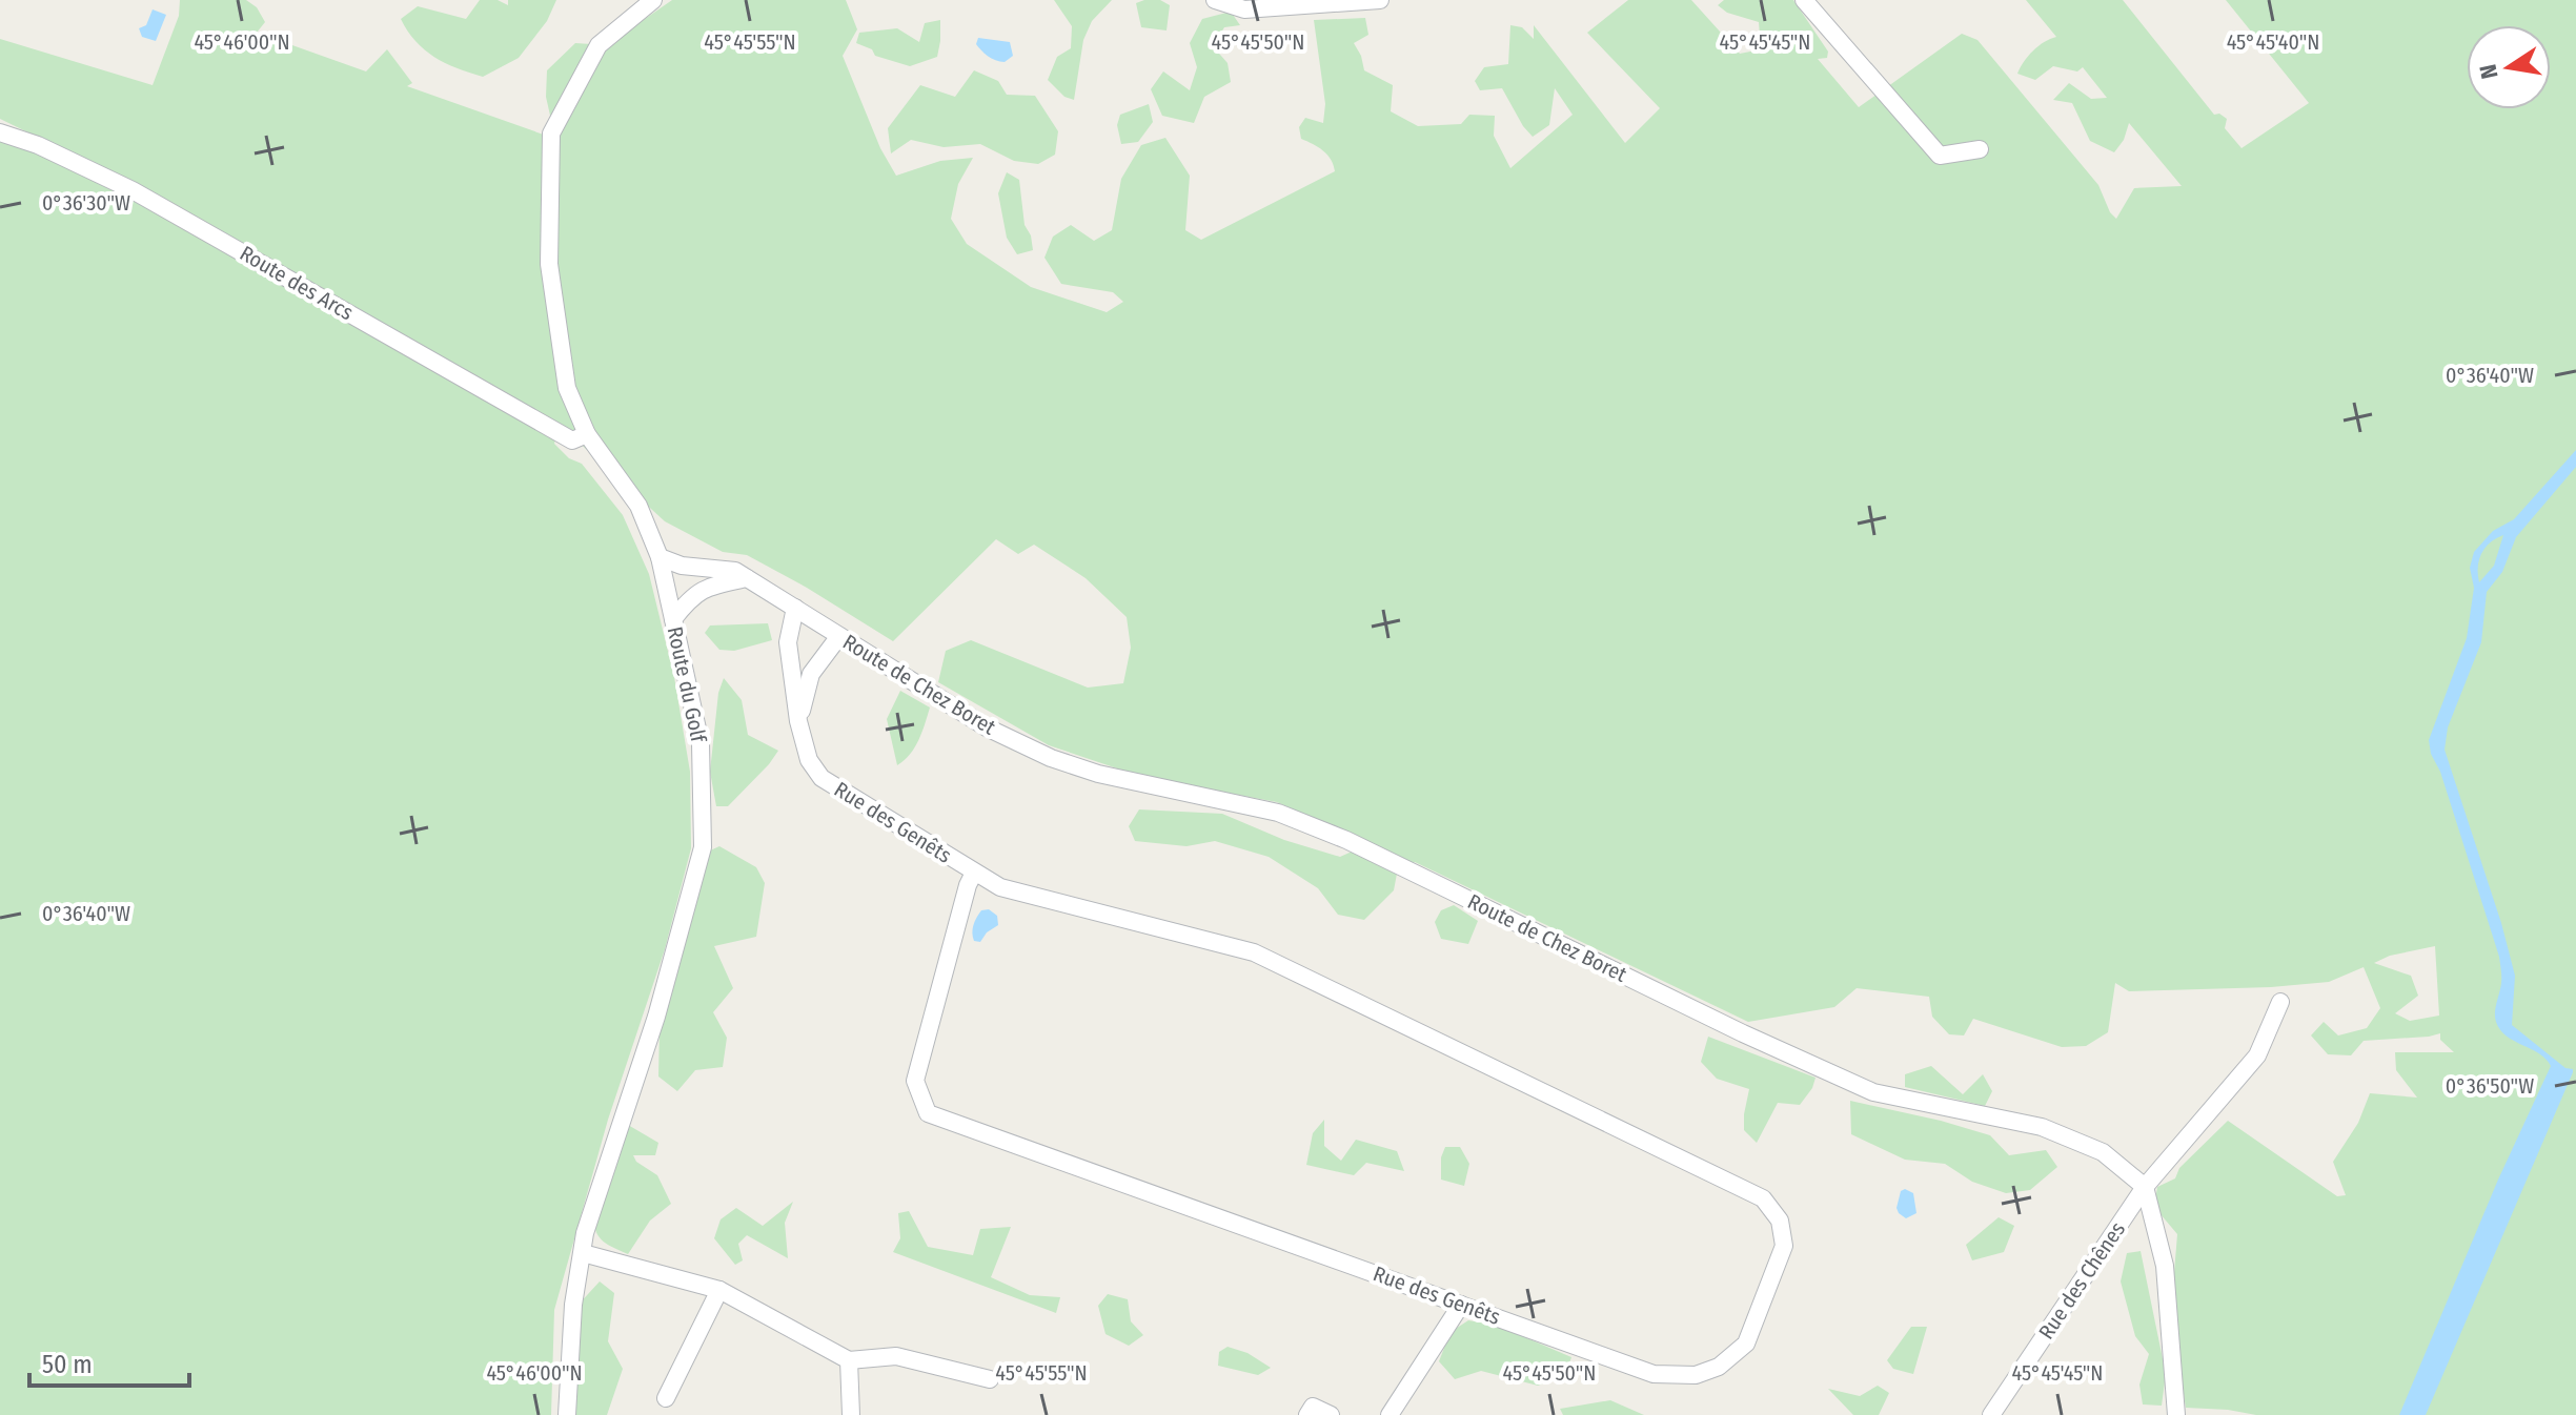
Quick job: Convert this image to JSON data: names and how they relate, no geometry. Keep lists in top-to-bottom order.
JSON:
{
  "streets": {
    "street": [
      "Route des Arcs",
      "Route du Golf",
      "Route de Chez Boret",
      "Rue des Genêts",
      "Rue des Chênes"
    ]
  },
  "crossings": [
    ["Route des Arcs", "Route du Golf"],
    ["Route du Golf", "Route de Chez Boret"],
    ["Route de Chez Boret", "Rue des Genêts"],
    ["Route de Chez Boret", "Rue des Chênes"]
  ],
  "scale_bar": "50 m",
  "north": "left",
  "coordinates": [
    "45°46'00\"N",
    "45°45'55\"N",
    "45°45'50\"N",
    "45°45'45\"N",
    "45°45'40\"N",
    "0°36'30\"W",
    "0°36'40\"W",
    "0°36'50\"W"
  ]
}
